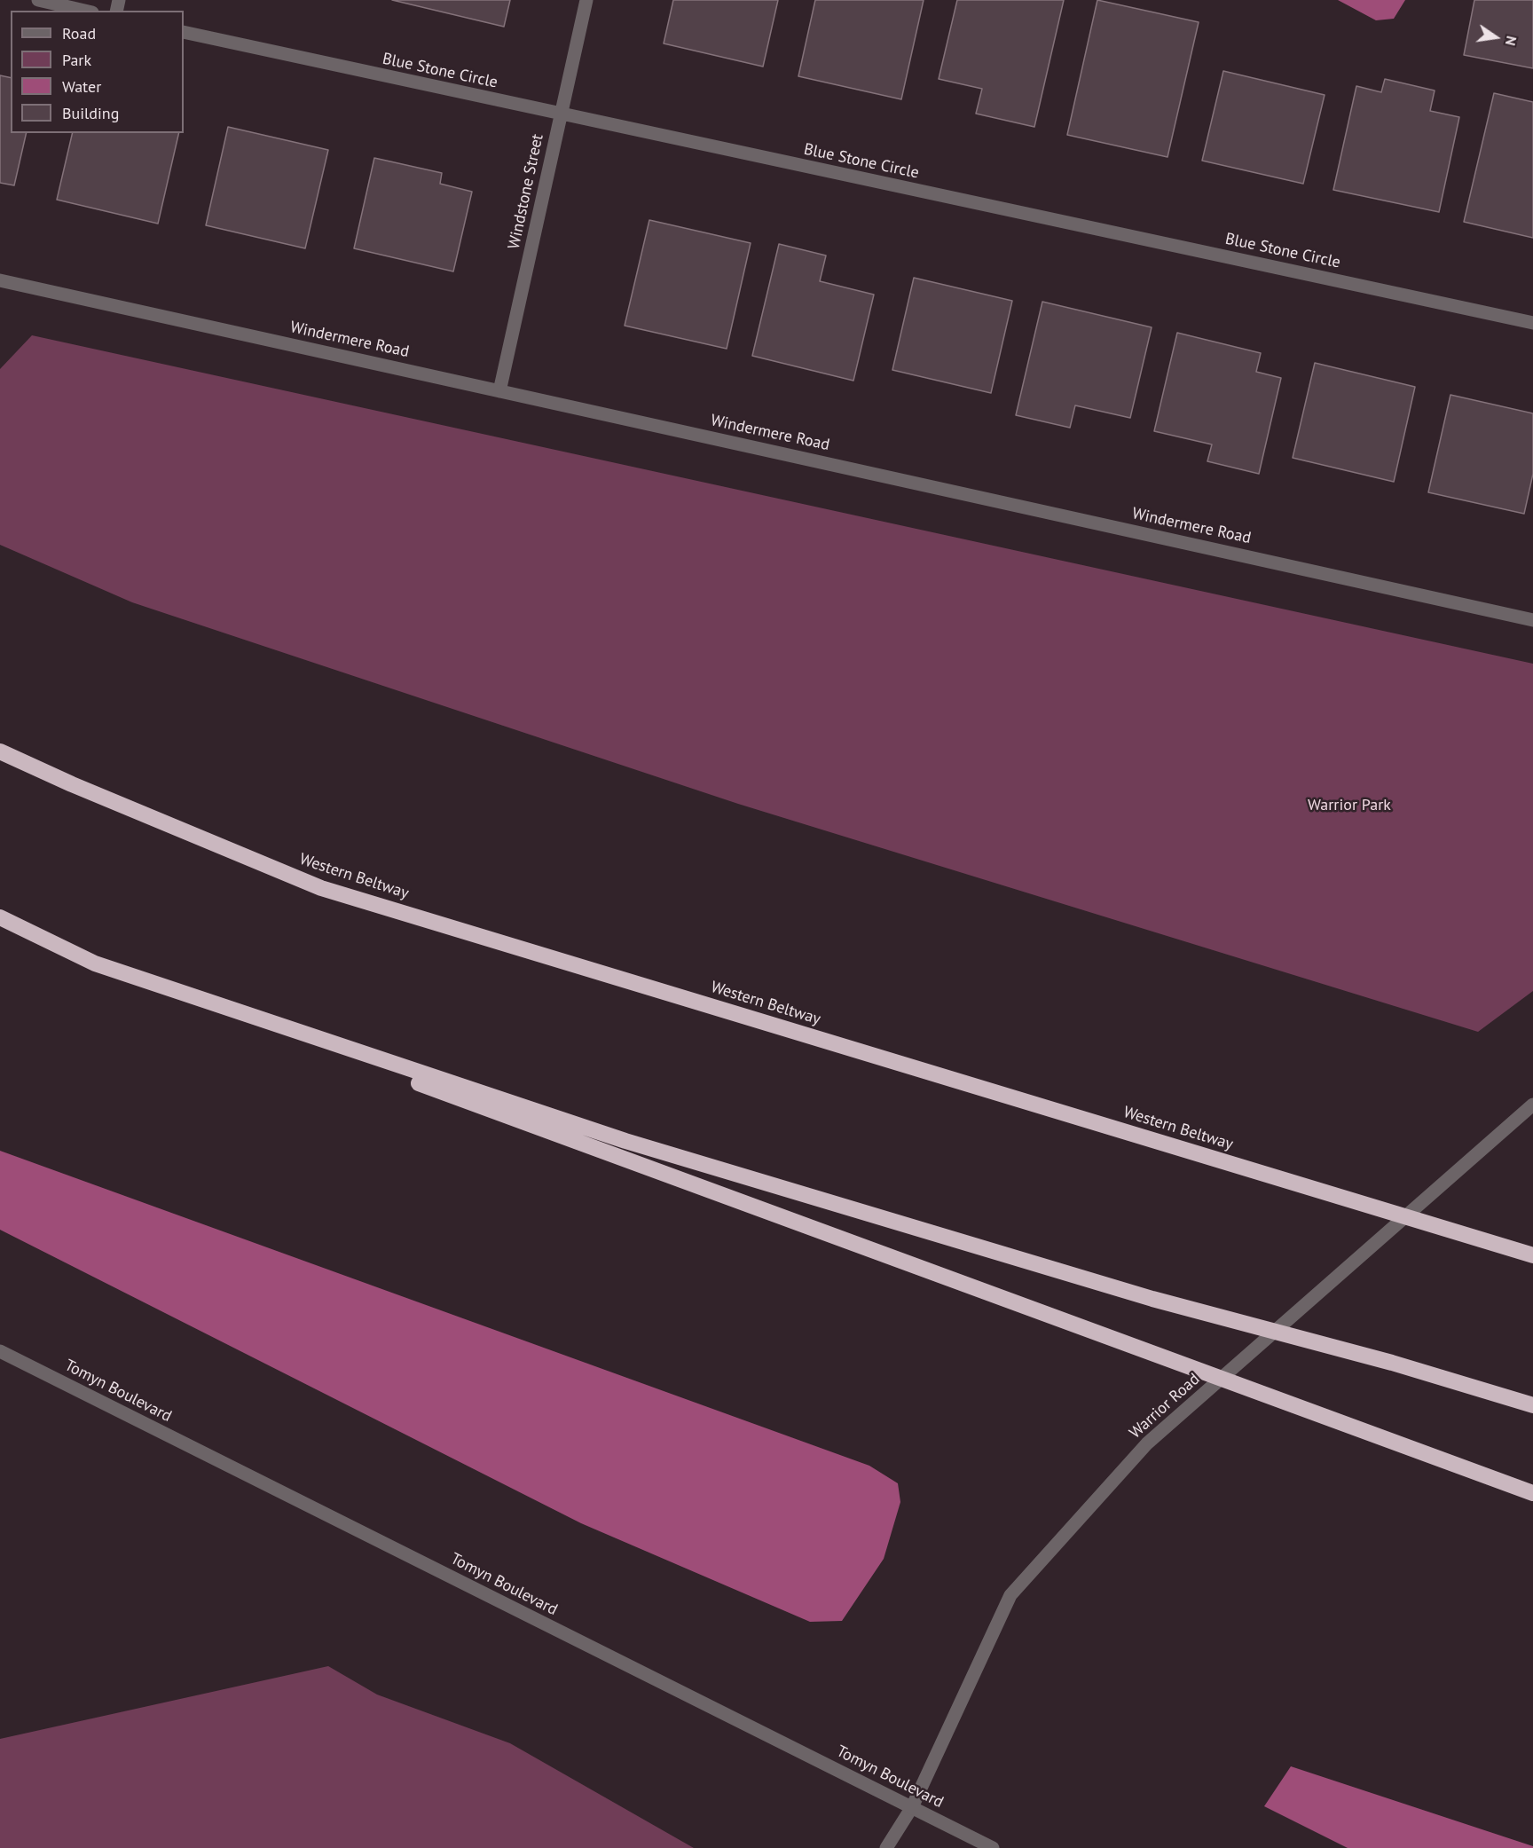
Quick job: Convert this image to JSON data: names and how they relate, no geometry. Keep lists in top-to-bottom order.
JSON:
{
  "streets": {
    "highway": ["Western Beltway"],
    "street": [
      "Blue Stone Circle",
      "Windstone Street",
      "Windermere Road",
      "Tomyn Boulevard",
      "Warrior Road"
    ]
  },
  "crossings": [
    ["Blue Stone Circle", "Windstone Street"],
    ["Windstone Street", "Windermere Road"],
    ["Tomyn Boulevard", "Warrior Road"]
  ],
  "parks": ["Warrior Park"],
  "legend": [
    "Road",
    "Park",
    "Water",
    "Building"
  ],
  "north": "right"
}
